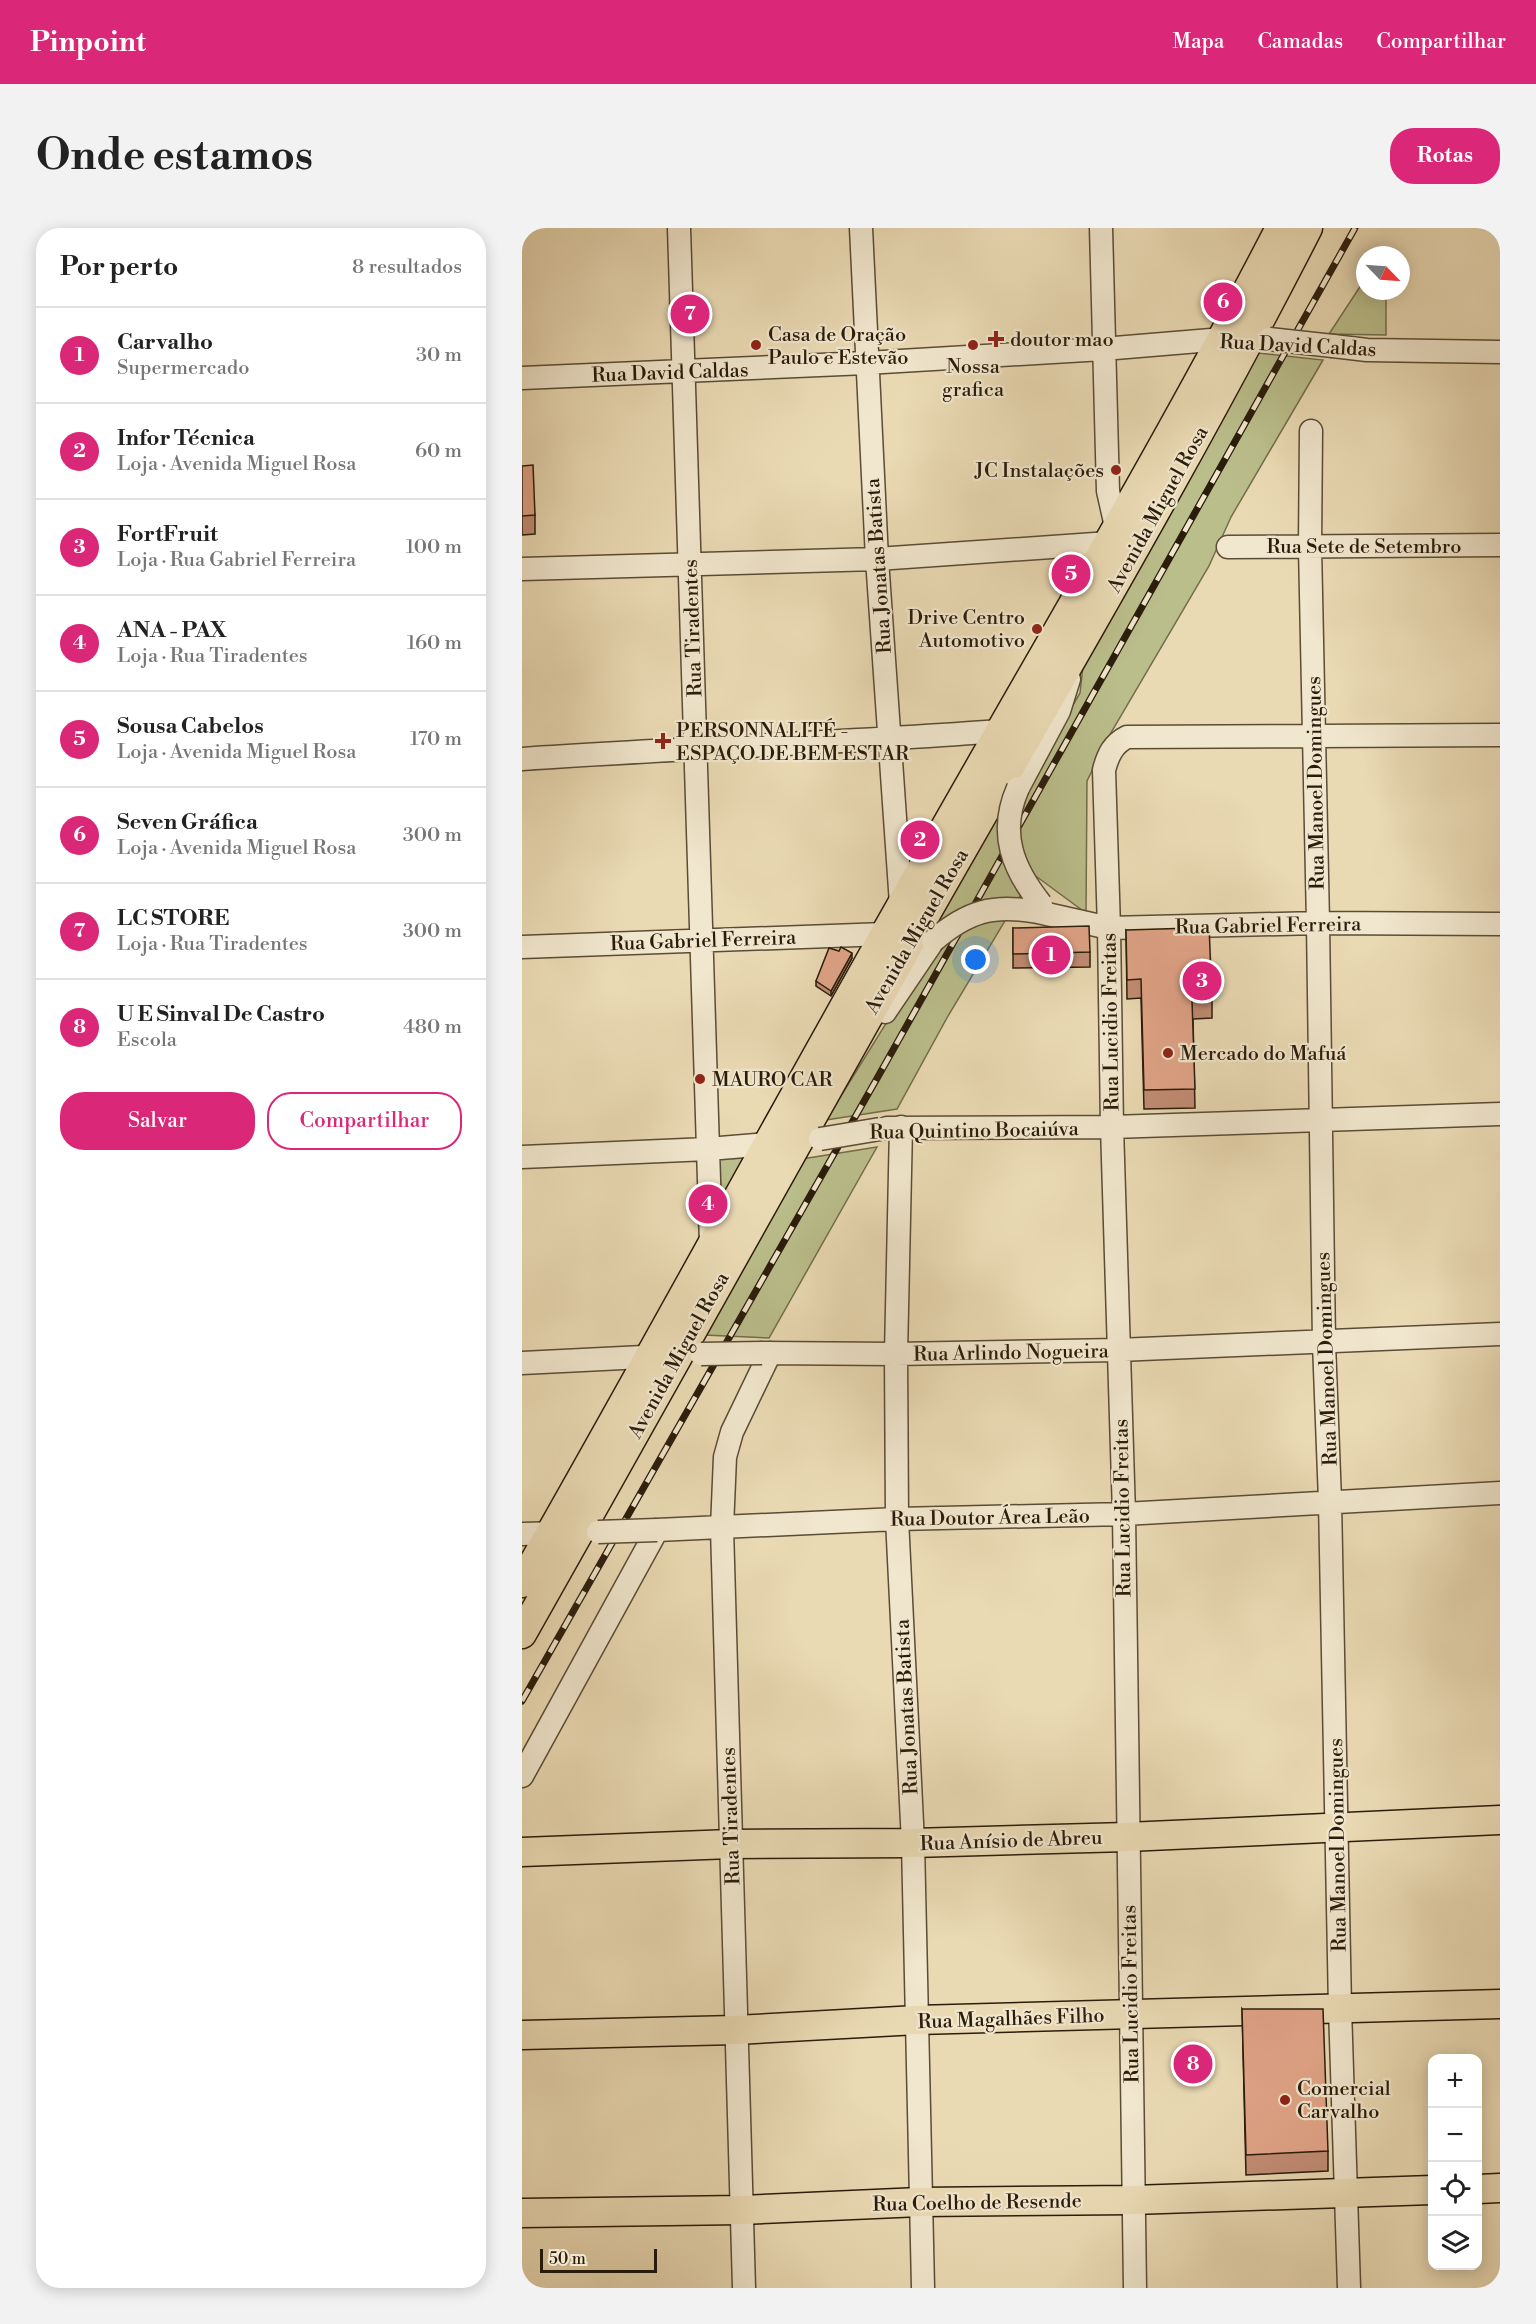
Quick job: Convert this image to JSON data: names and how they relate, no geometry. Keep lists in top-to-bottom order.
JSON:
{
  "streets": {
    "main road": [
      "Avenida Miguel Rosa",
      "Rua Anísio de Abreu",
      "Rua Magalhães Filho",
      "Rua Coelho de Resende"
    ],
    "street": [
      "Rua David Caldas",
      "Rua Sete de Setembro",
      "Rua Jonatas Batista",
      "Rua Tiradentes",
      "Rua Manoel Domingues",
      "Rua Gabriel Ferreira",
      "Rua Lucidio Freitas",
      "Rua Quintino Bocaiúva",
      "Rua Arlindo Nogueira",
      "Rua Doutor Área Leão"
    ]
  },
  "crossings": [
    ["Rua David Caldas", "Avenida Miguel Rosa"],
    ["Rua David Caldas", "Rua Jonatas Batista"],
    ["Rua David Caldas", "Rua Tiradentes"],
    ["Avenida Miguel Rosa", "Rua Jonatas Batista"],
    ["Avenida Miguel Rosa", "Rua Tiradentes"],
    ["Avenida Miguel Rosa", "Rua Gabriel Ferreira"],
    ["Avenida Miguel Rosa", "Rua Quintino Bocaiúva"],
    ["Avenida Miguel Rosa", "Rua Arlindo Nogueira"],
    ["Avenida Miguel Rosa", "Rua Doutor Área Leão"],
    ["Rua Sete de Setembro", "Rua Manoel Domingues"],
    ["Rua Jonatas Batista", "Rua Quintino Bocaiúva"],
    ["Rua Jonatas Batista", "Rua Arlindo Nogueira"],
    ["Rua Jonatas Batista", "Rua Doutor Área Leão"],
    ["Rua Jonatas Batista", "Rua Anísio de Abreu"],
    ["Rua Jonatas Batista", "Rua Magalhães Filho"],
    ["Rua Jonatas Batista", "Rua Coelho de Resende"],
    ["Rua Tiradentes", "Rua Gabriel Ferreira"],
    ["Rua Tiradentes", "Rua Quintino Bocaiúva"],
    ["Rua Tiradentes", "Rua Arlindo Nogueira"],
    ["Rua Tiradentes", "Rua Doutor Área Leão"],
    ["Rua Tiradentes", "Rua Anísio de Abreu"],
    ["Rua Tiradentes", "Rua Magalhães Filho"],
    ["Rua Tiradentes", "Rua Coelho de Resende"],
    ["Rua Manoel Domingues", "Rua Gabriel Ferreira"],
    ["Rua Manoel Domingues", "Rua Lucidio Freitas"],
    ["Rua Manoel Domingues", "Rua Quintino Bocaiúva"],
    ["Rua Manoel Domingues", "Rua Arlindo Nogueira"],
    ["Rua Manoel Domingues", "Rua Doutor Área Leão"],
    ["Rua Manoel Domingues", "Rua Anísio de Abreu"],
    ["Rua Manoel Domingues", "Rua Magalhães Filho"],
    ["Rua Manoel Domingues", "Rua Coelho de Resende"],
    ["Rua Gabriel Ferreira", "Rua Lucidio Freitas"],
    ["Rua Lucidio Freitas", "Rua Quintino Bocaiúva"],
    ["Rua Lucidio Freitas", "Rua Arlindo Nogueira"],
    ["Rua Lucidio Freitas", "Rua Doutor Área Leão"],
    ["Rua Lucidio Freitas", "Rua Anísio de Abreu"],
    ["Rua Lucidio Freitas", "Rua Magalhães Filho"],
    ["Rua Lucidio Freitas", "Rua Coelho de Resende"]
  ],
  "places": {
    "health": ["doutor mao", "PERSONNALITÉ - ESPAÇO DE BEM ESTAR"],
    "other": [
      "Casa de Oração Paulo e Estevão",
      "Nossa grafica",
      "JC Instalações",
      "Drive Centro Automotivo",
      "Mercado do Mafuá",
      "MAURO CAR",
      "Comercial Carvalho"
    ]
  },
  "scale_bar": "50 m",
  "north": "bottom right",
  "page": {
    "header": "Pinpoint",
    "nav": ["Mapa", "Camadas", "Compartilhar"],
    "buttons": [
      "Rotas",
      ["Salvar", "Compartilhar"]
    ],
    "title": "Onde estamos",
    "heading": ["Por perto", "8 resultados"],
    "pins": [
      "6",
      "7",
      "5",
      "2",
      "1",
      "3",
      "4",
      "8"
    ],
    "list": [
      {
        "mark": "1",
        "name": "Carvalho",
        "note": "Supermercado",
        "value": "30 m"
      },
      {
        "mark": "2",
        "name": "Infor Técnica",
        "note": "Loja · Avenida Miguel Rosa",
        "value": "60 m"
      },
      {
        "mark": "3",
        "name": "FortFruit",
        "note": "Loja · Rua Gabriel Ferreira",
        "value": "100 m"
      },
      {
        "mark": "4",
        "name": "ANA - PAX",
        "note": "Loja · Rua Tiradentes",
        "value": "160 m"
      },
      {
        "mark": "5",
        "name": "Sousa Cabelos",
        "note": "Loja · Avenida Miguel Rosa",
        "value": "170 m"
      },
      {
        "mark": "6",
        "name": "Seven Gráfica",
        "note": "Loja · Avenida Miguel Rosa",
        "value": "300 m"
      },
      {
        "mark": "7",
        "name": "LC STORE",
        "note": "Loja · Rua Tiradentes",
        "value": "300 m"
      },
      {
        "mark": "8",
        "name": "U E Sinval De Castro",
        "note": "Escola",
        "value": "480 m"
      }
    ],
    "map_buttons": ["+", "−"],
    "scale": "50 m"
  }
}
